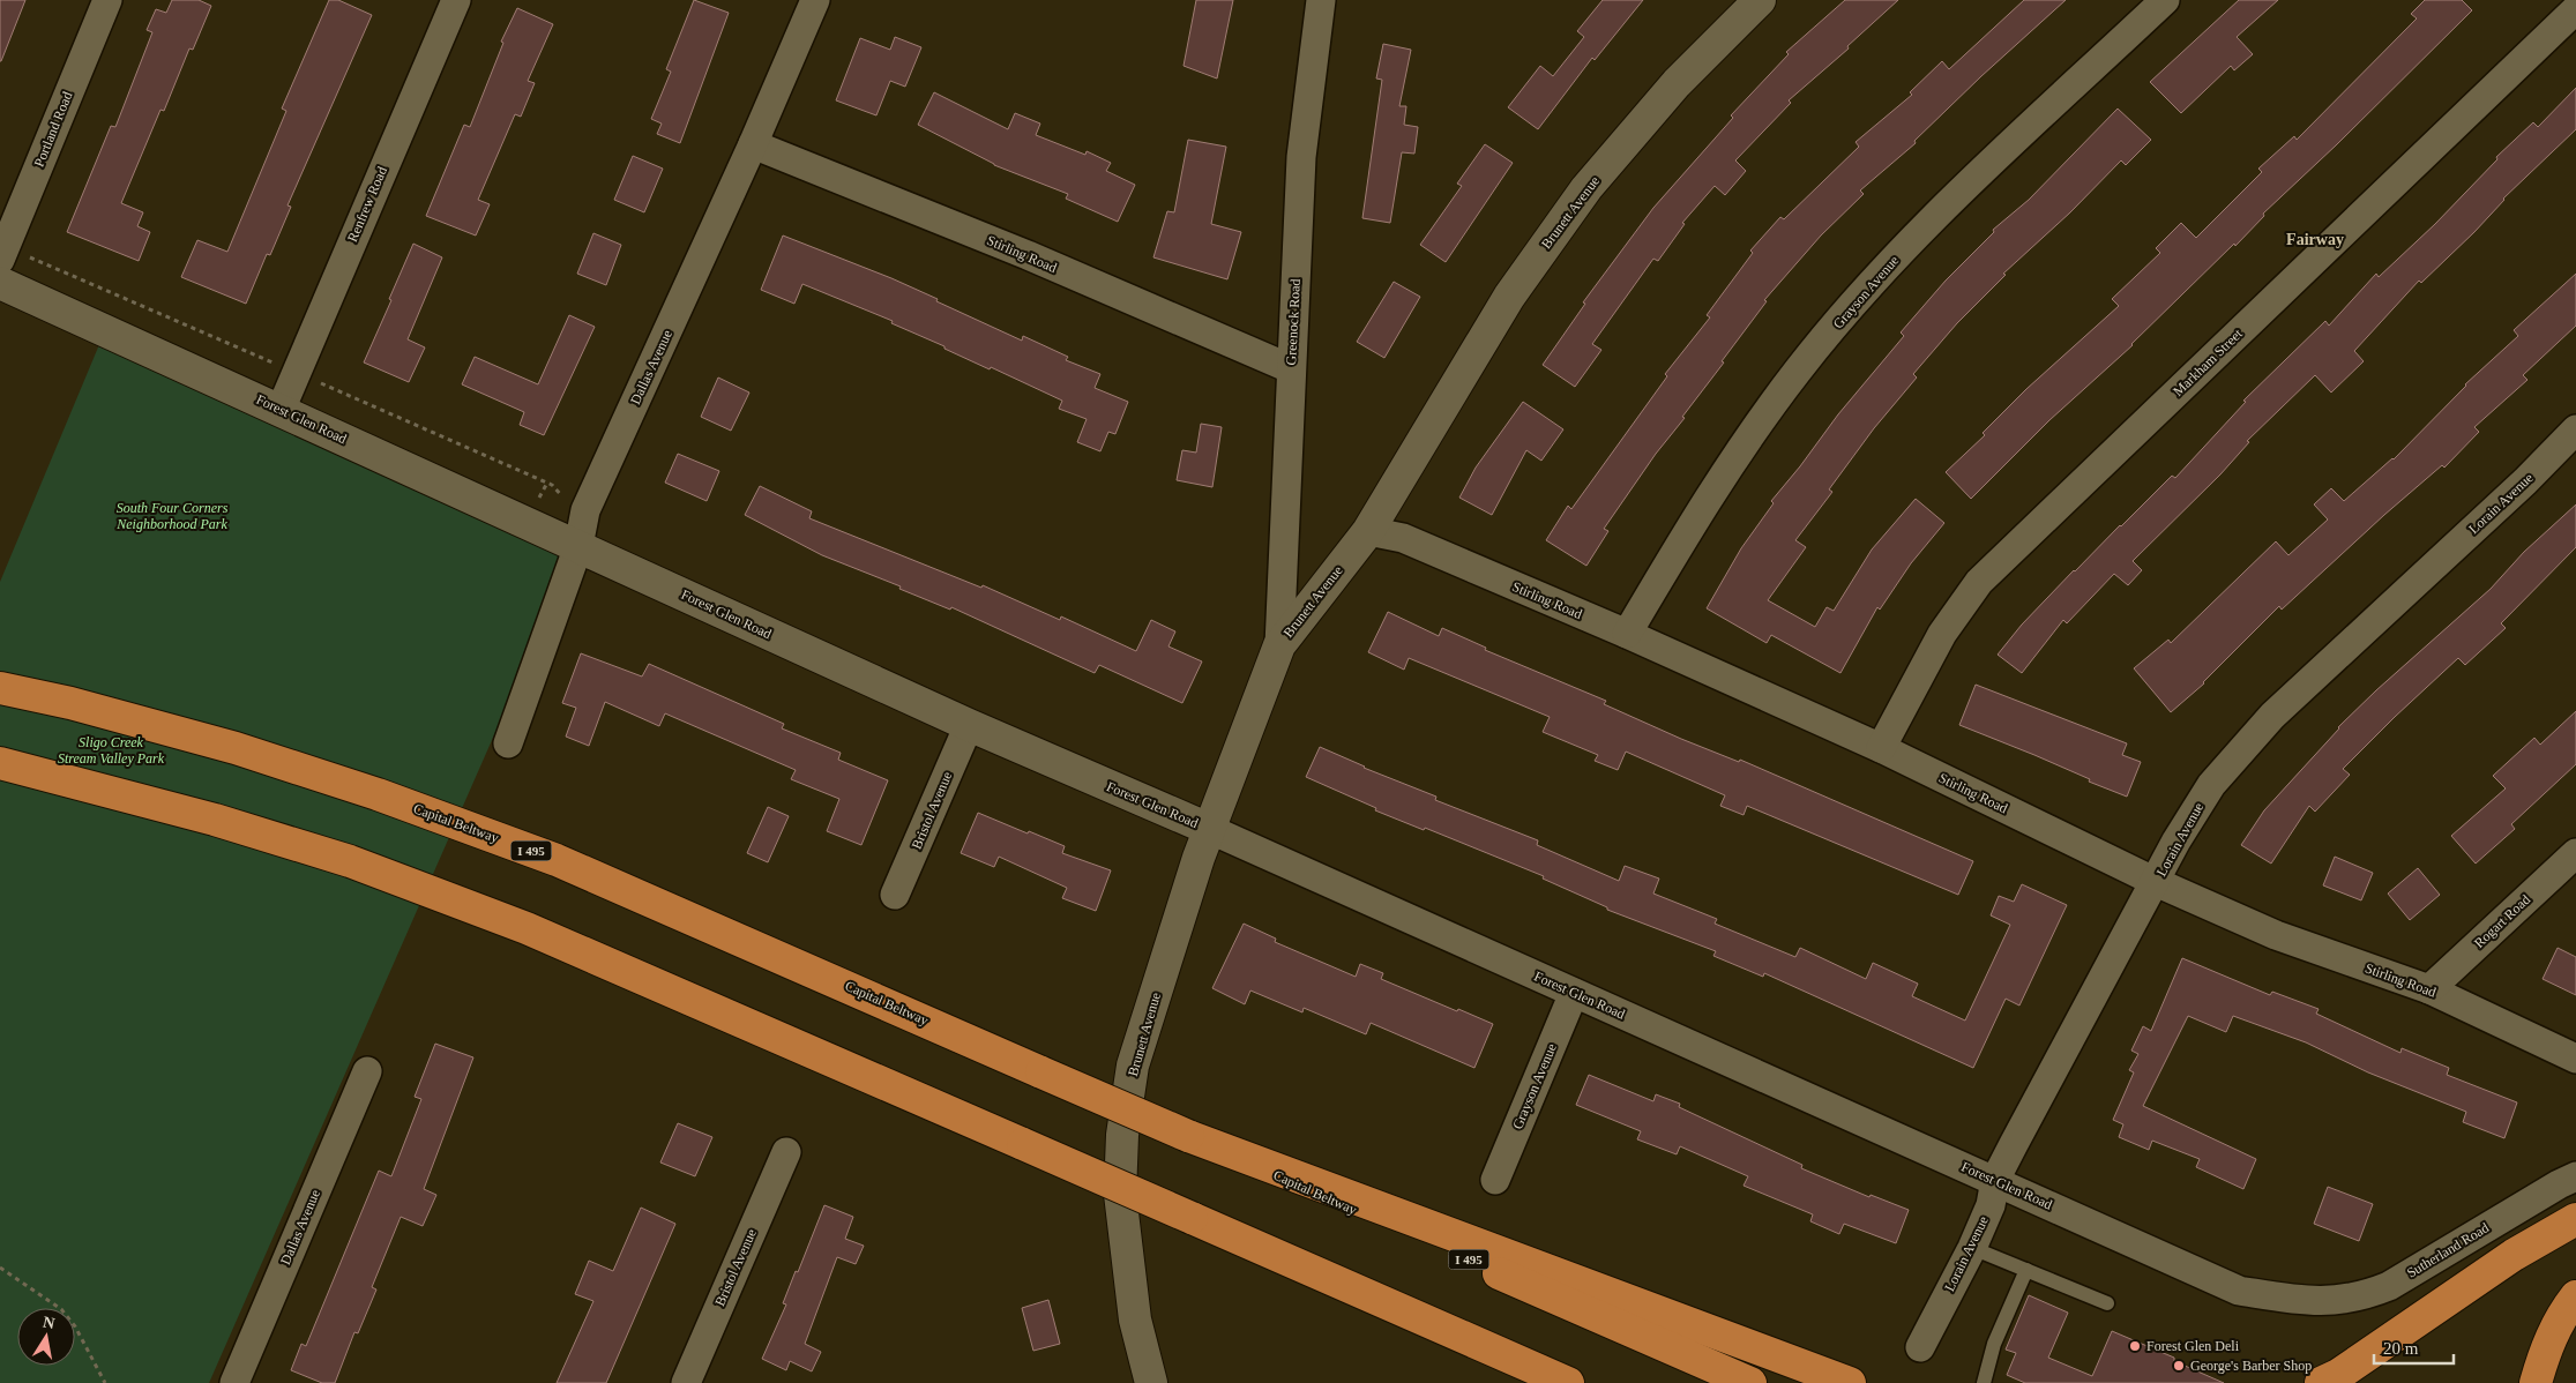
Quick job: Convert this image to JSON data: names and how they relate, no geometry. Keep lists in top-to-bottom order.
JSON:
{
  "streets": {
    "highway": ["Capital Beltway", "I 495"],
    "street": [
      "Portland Road",
      "Renfrew Road",
      "Brunett Avenue",
      "Stirling Road",
      "Grayson Avenue",
      "Greenock Road",
      "Markham Street",
      "Dallas Avenue",
      "Forest Glen Road",
      "Lorain Avenue",
      "Bristol Avenue",
      "Rogart Road",
      "Sutherland Road"
    ]
  },
  "crossings": [
    ["Renfrew Road", "Forest Glen Road"],
    ["Brunett Avenue", "Stirling Road"],
    ["Brunett Avenue", "Greenock Road"],
    ["Brunett Avenue", "Forest Glen Road"],
    ["Stirling Road", "Grayson Avenue"],
    ["Stirling Road", "Greenock Road"],
    ["Stirling Road", "Markham Street"],
    ["Stirling Road", "Dallas Avenue"],
    ["Stirling Road", "Lorain Avenue"],
    ["Stirling Road", "Rogart Road"],
    ["Grayson Avenue", "Forest Glen Road"],
    ["Dallas Avenue", "Forest Glen Road"],
    ["Forest Glen Road", "Lorain Avenue"],
    ["Forest Glen Road", "Bristol Avenue"],
    ["Forest Glen Road", "Sutherland Road"]
  ],
  "districts": ["Fairway"],
  "parks": ["South Four Corners Neighborhood Park", "Sligo Creek Stream Valley Park"],
  "places": ["Forest Glen Deli", "George's Barber Shop"],
  "scale_bar": "20 m",
  "north": "top"
}
